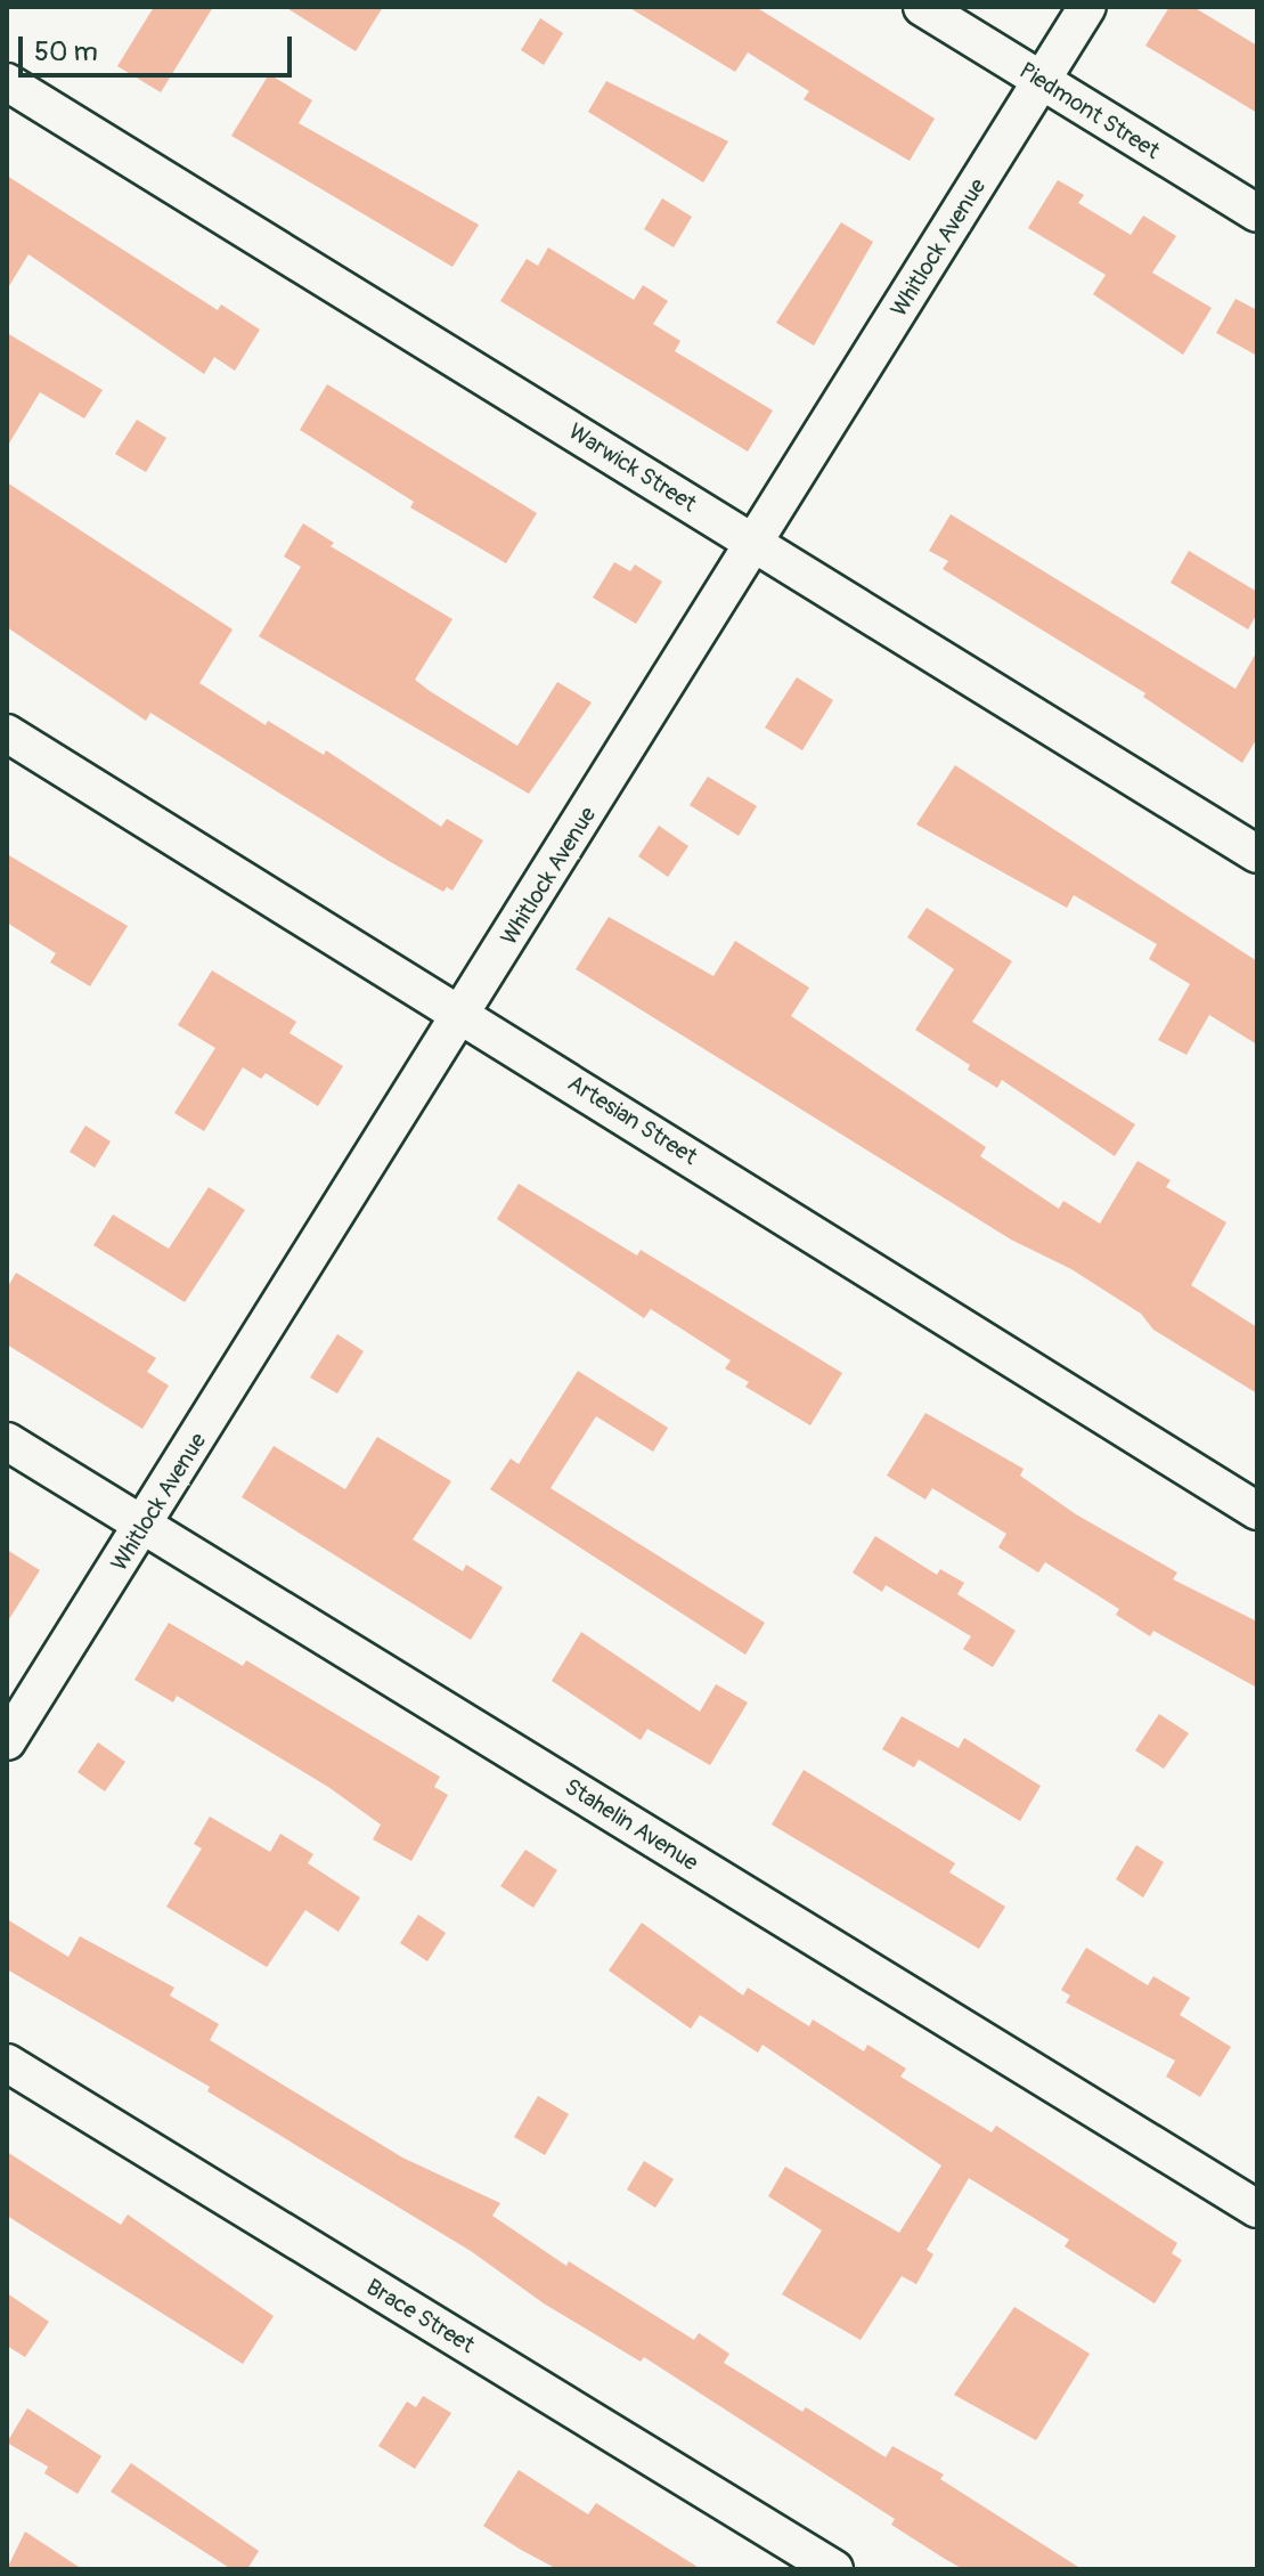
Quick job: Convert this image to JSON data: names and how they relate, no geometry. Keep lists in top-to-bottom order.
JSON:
{
  "streets": {
    "street": [
      "Piedmont Street",
      "Whitlock Avenue",
      "Warwick Street",
      "Artesian Street",
      "Stahelin Avenue",
      "Brace Street"
    ]
  },
  "crossings": [
    ["Piedmont Street", "Whitlock Avenue"],
    ["Whitlock Avenue", "Warwick Street"],
    ["Whitlock Avenue", "Artesian Street"],
    ["Whitlock Avenue", "Stahelin Avenue"]
  ],
  "scale_bar": "50 m"
}
